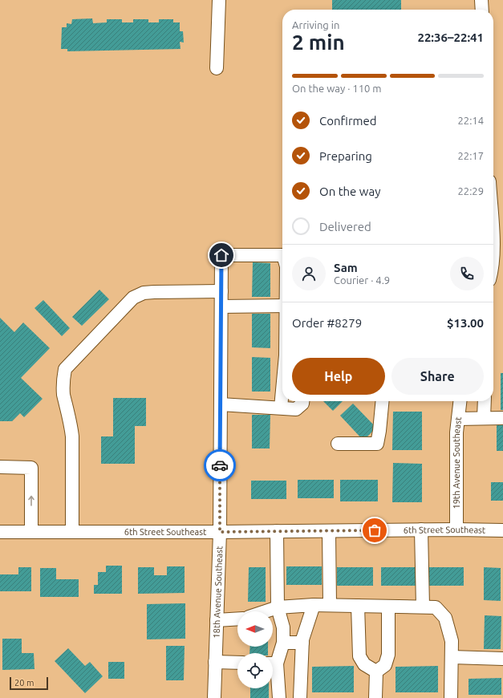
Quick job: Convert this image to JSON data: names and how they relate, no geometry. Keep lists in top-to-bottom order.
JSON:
{
  "streets": {
    "street": ["19th Avenue Southeast", "6th Street Southeast", "18th Avenue Southeast"]
  },
  "crossings": [
    ["19th Avenue Southeast", "6th Street Southeast"],
    ["6th Street Southeast", "18th Avenue Southeast"]
  ],
  "scale_bar": "20 m",
  "north": "left",
  "page": {
    "heading": ["2 min", "Arriving in", "22:36–22:41"],
    "panel": [
      "Sam",
      "Courier · 4.9",
      "Order #8279",
      "$13.00"
    ],
    "bar": "On the way · 110 m",
    "list": [
      ["Confirmed", "22:14"],
      ["Preparing", "22:17"],
      ["On the way", "22:29"],
      "Delivered"
    ],
    "buttons": ["Help", "Share"],
    "scale": "20 m"
  }
}
